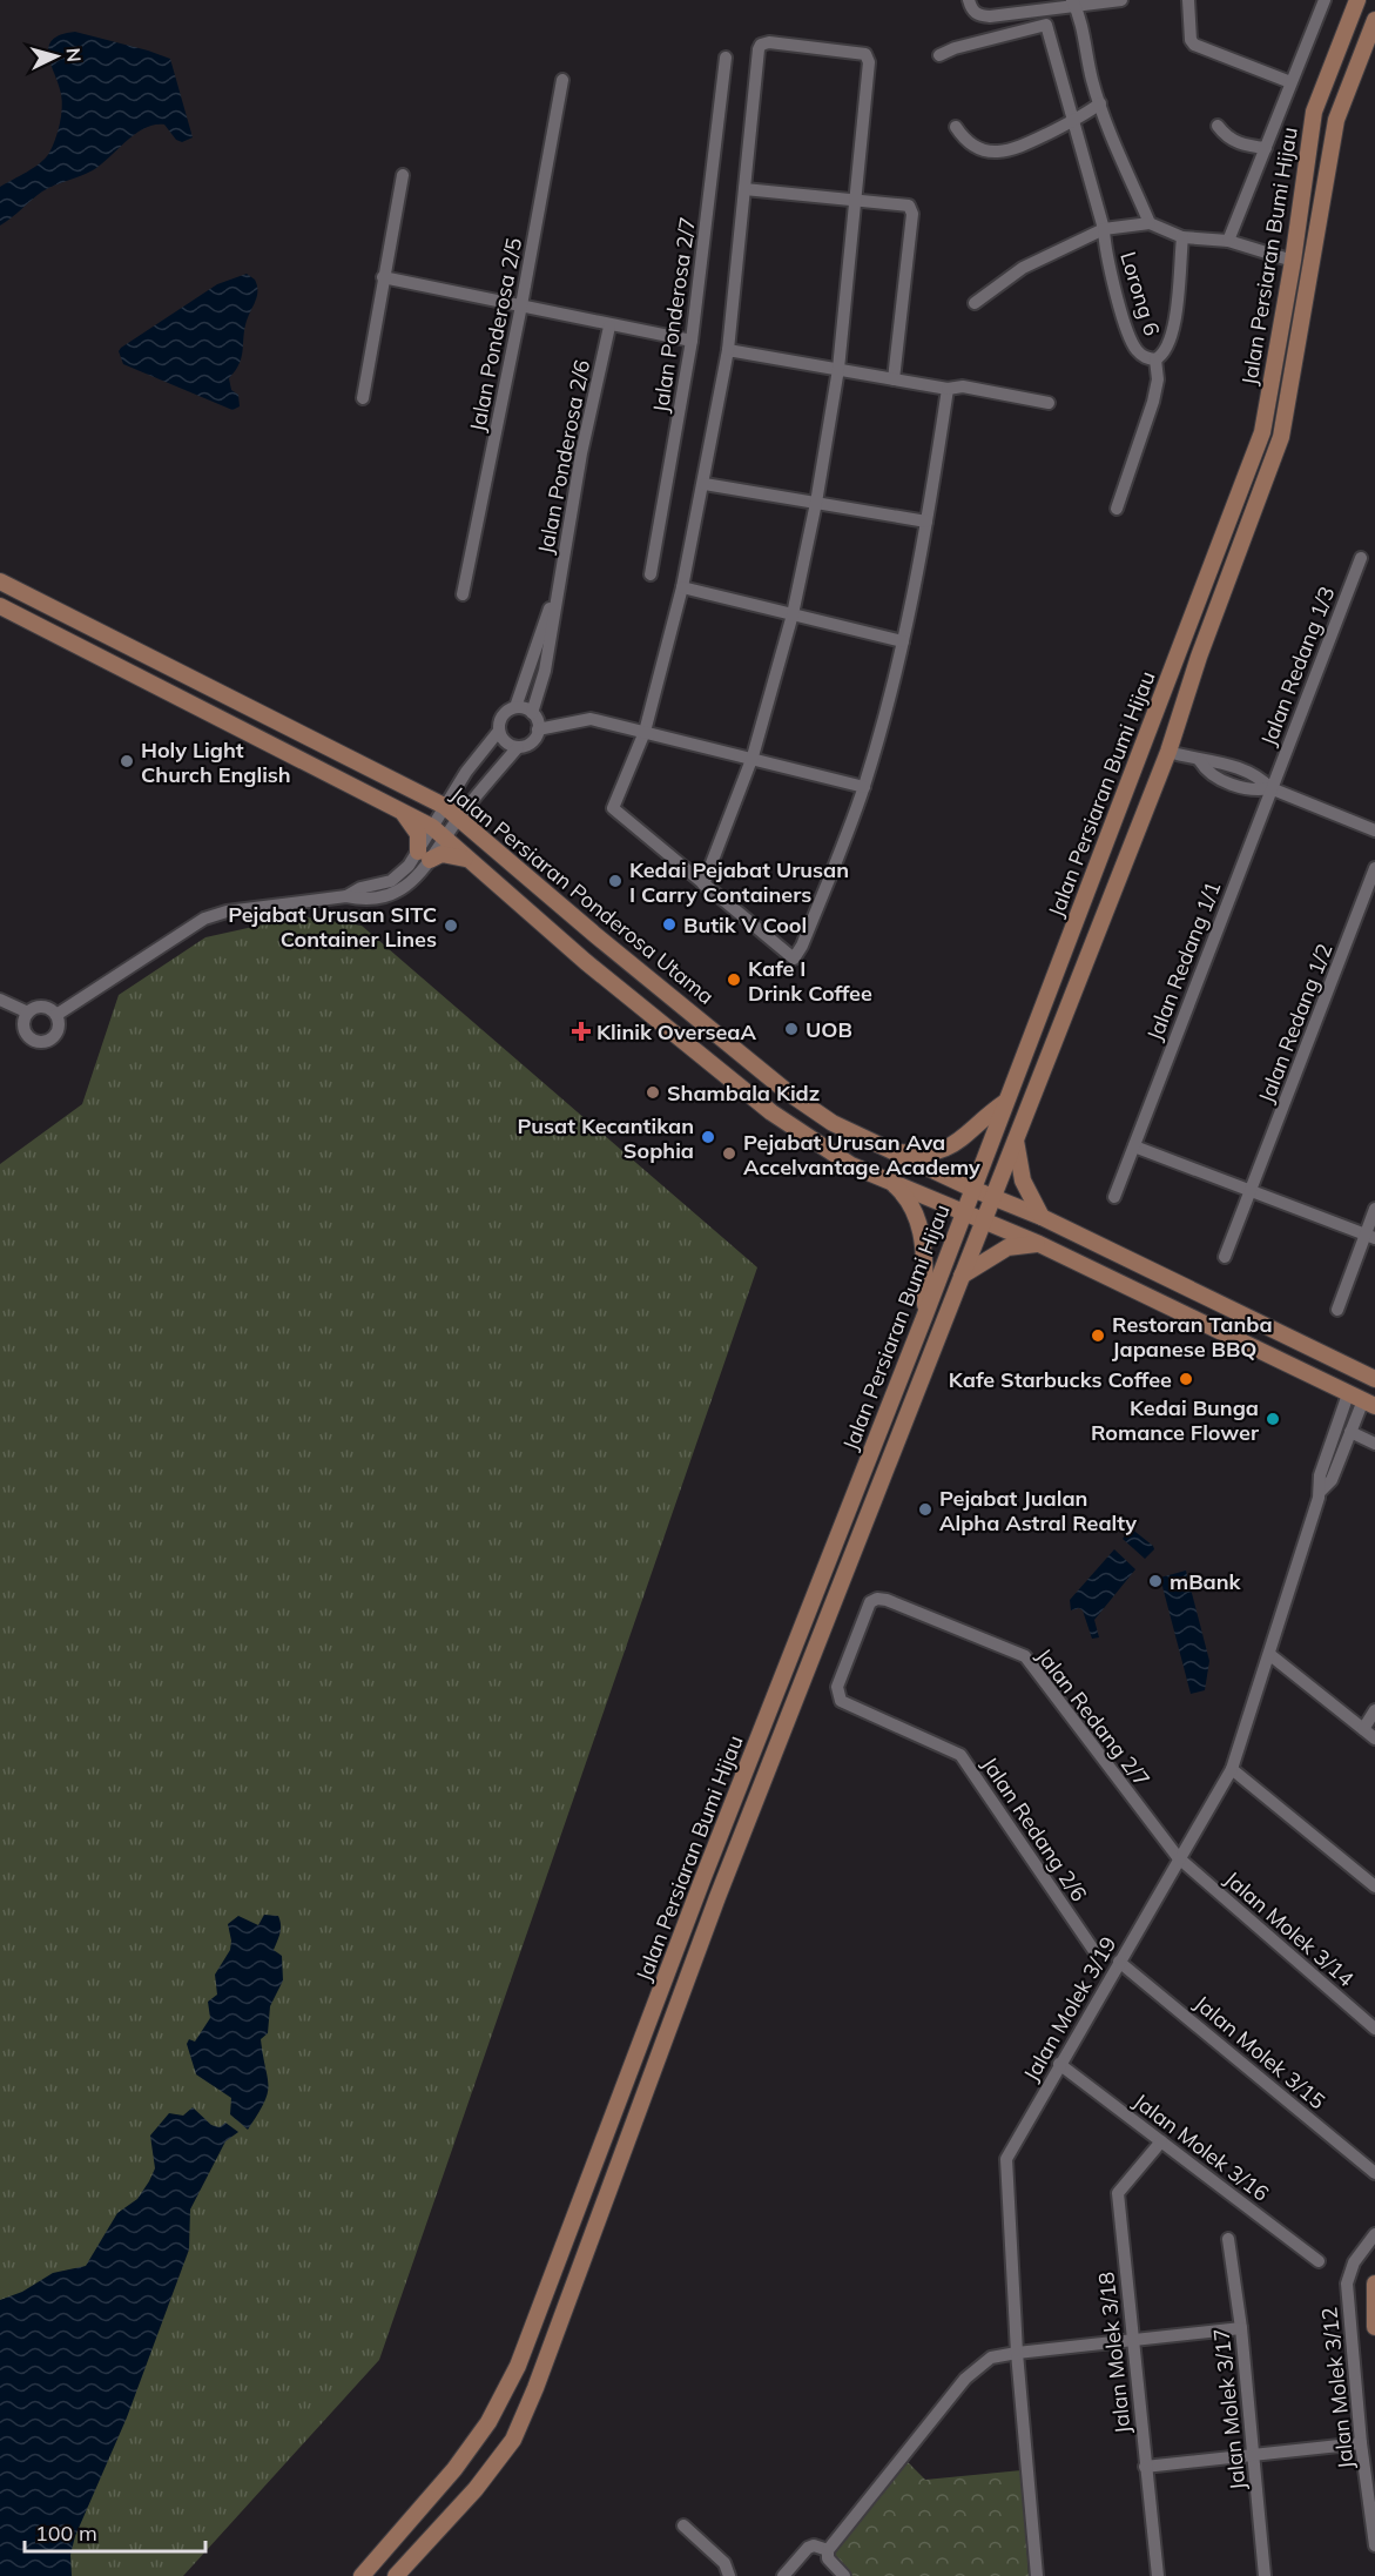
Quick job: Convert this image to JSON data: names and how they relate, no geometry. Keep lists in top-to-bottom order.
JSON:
{
  "streets": {
    "main road": ["Jalan Persiaran Bumi Hijau", "Jalan Persiaran Ponderosa Utama"],
    "street": [
      "Lorong 6",
      "Jalan Ponderosa 2/7",
      "Jalan Ponderosa 2/5",
      "Jalan Ponderosa 2/6",
      "Jalan Redang 1/3",
      "Jalan Redang 1/1",
      "Jalan Redang 1/2",
      "Jalan Redang 2/7",
      "Jalan Redang 2/6",
      "Jalan Molek 3/14",
      "Jalan Molek 3/19",
      "Jalan Molek 3/15",
      "Jalan Molek 3/16",
      "Jalan Molek 3/18",
      "Jalan Molek 3/12",
      "Jalan Molek 3/17"
    ]
  },
  "crossings": [
    ["Jalan Persiaran Bumi Hijau", "Jalan Persiaran Ponderosa Utama"],
    ["Jalan Redang 1/3", "Jalan Redang 1/1"],
    ["Jalan Persiaran Ponderosa Utama", "Jalan Molek 3/19"],
    ["Jalan Redang 2/7", "Jalan Redang 2/6"],
    ["Jalan Redang 2/7", "Jalan Molek 3/14"],
    ["Jalan Redang 2/7", "Jalan Molek 3/19"],
    ["Jalan Molek 3/14", "Jalan Molek 3/19"],
    ["Jalan Molek 3/19", "Jalan Molek 3/15"],
    ["Jalan Molek 3/19", "Jalan Molek 3/16"],
    ["Jalan Molek 3/16", "Jalan Molek 3/18"]
  ],
  "places": {
    "other": [
      "Holy Light Church English",
      "Kedai Pejabat Urusan I Carry Containers",
      "Butik V Cool",
      "Pejabat Urusan SITC Container Lines",
      "Kafe I Drink Coffee",
      "UOB",
      "Shambala Kidz",
      "Pusat Kecantikan Sophia",
      "Pejabat Urusan Ava Accelvantage Academy",
      "Restoran Tanba Japanese BBQ",
      "Kafe Starbucks Coffee",
      "Kedai Bunga Romance Flower",
      "Pejabat Jualan Alpha Astral Realty",
      "mBank"
    ],
    "health": ["Klinik OverseaA"]
  },
  "scale_bar": "100 m",
  "north": "right"
}
